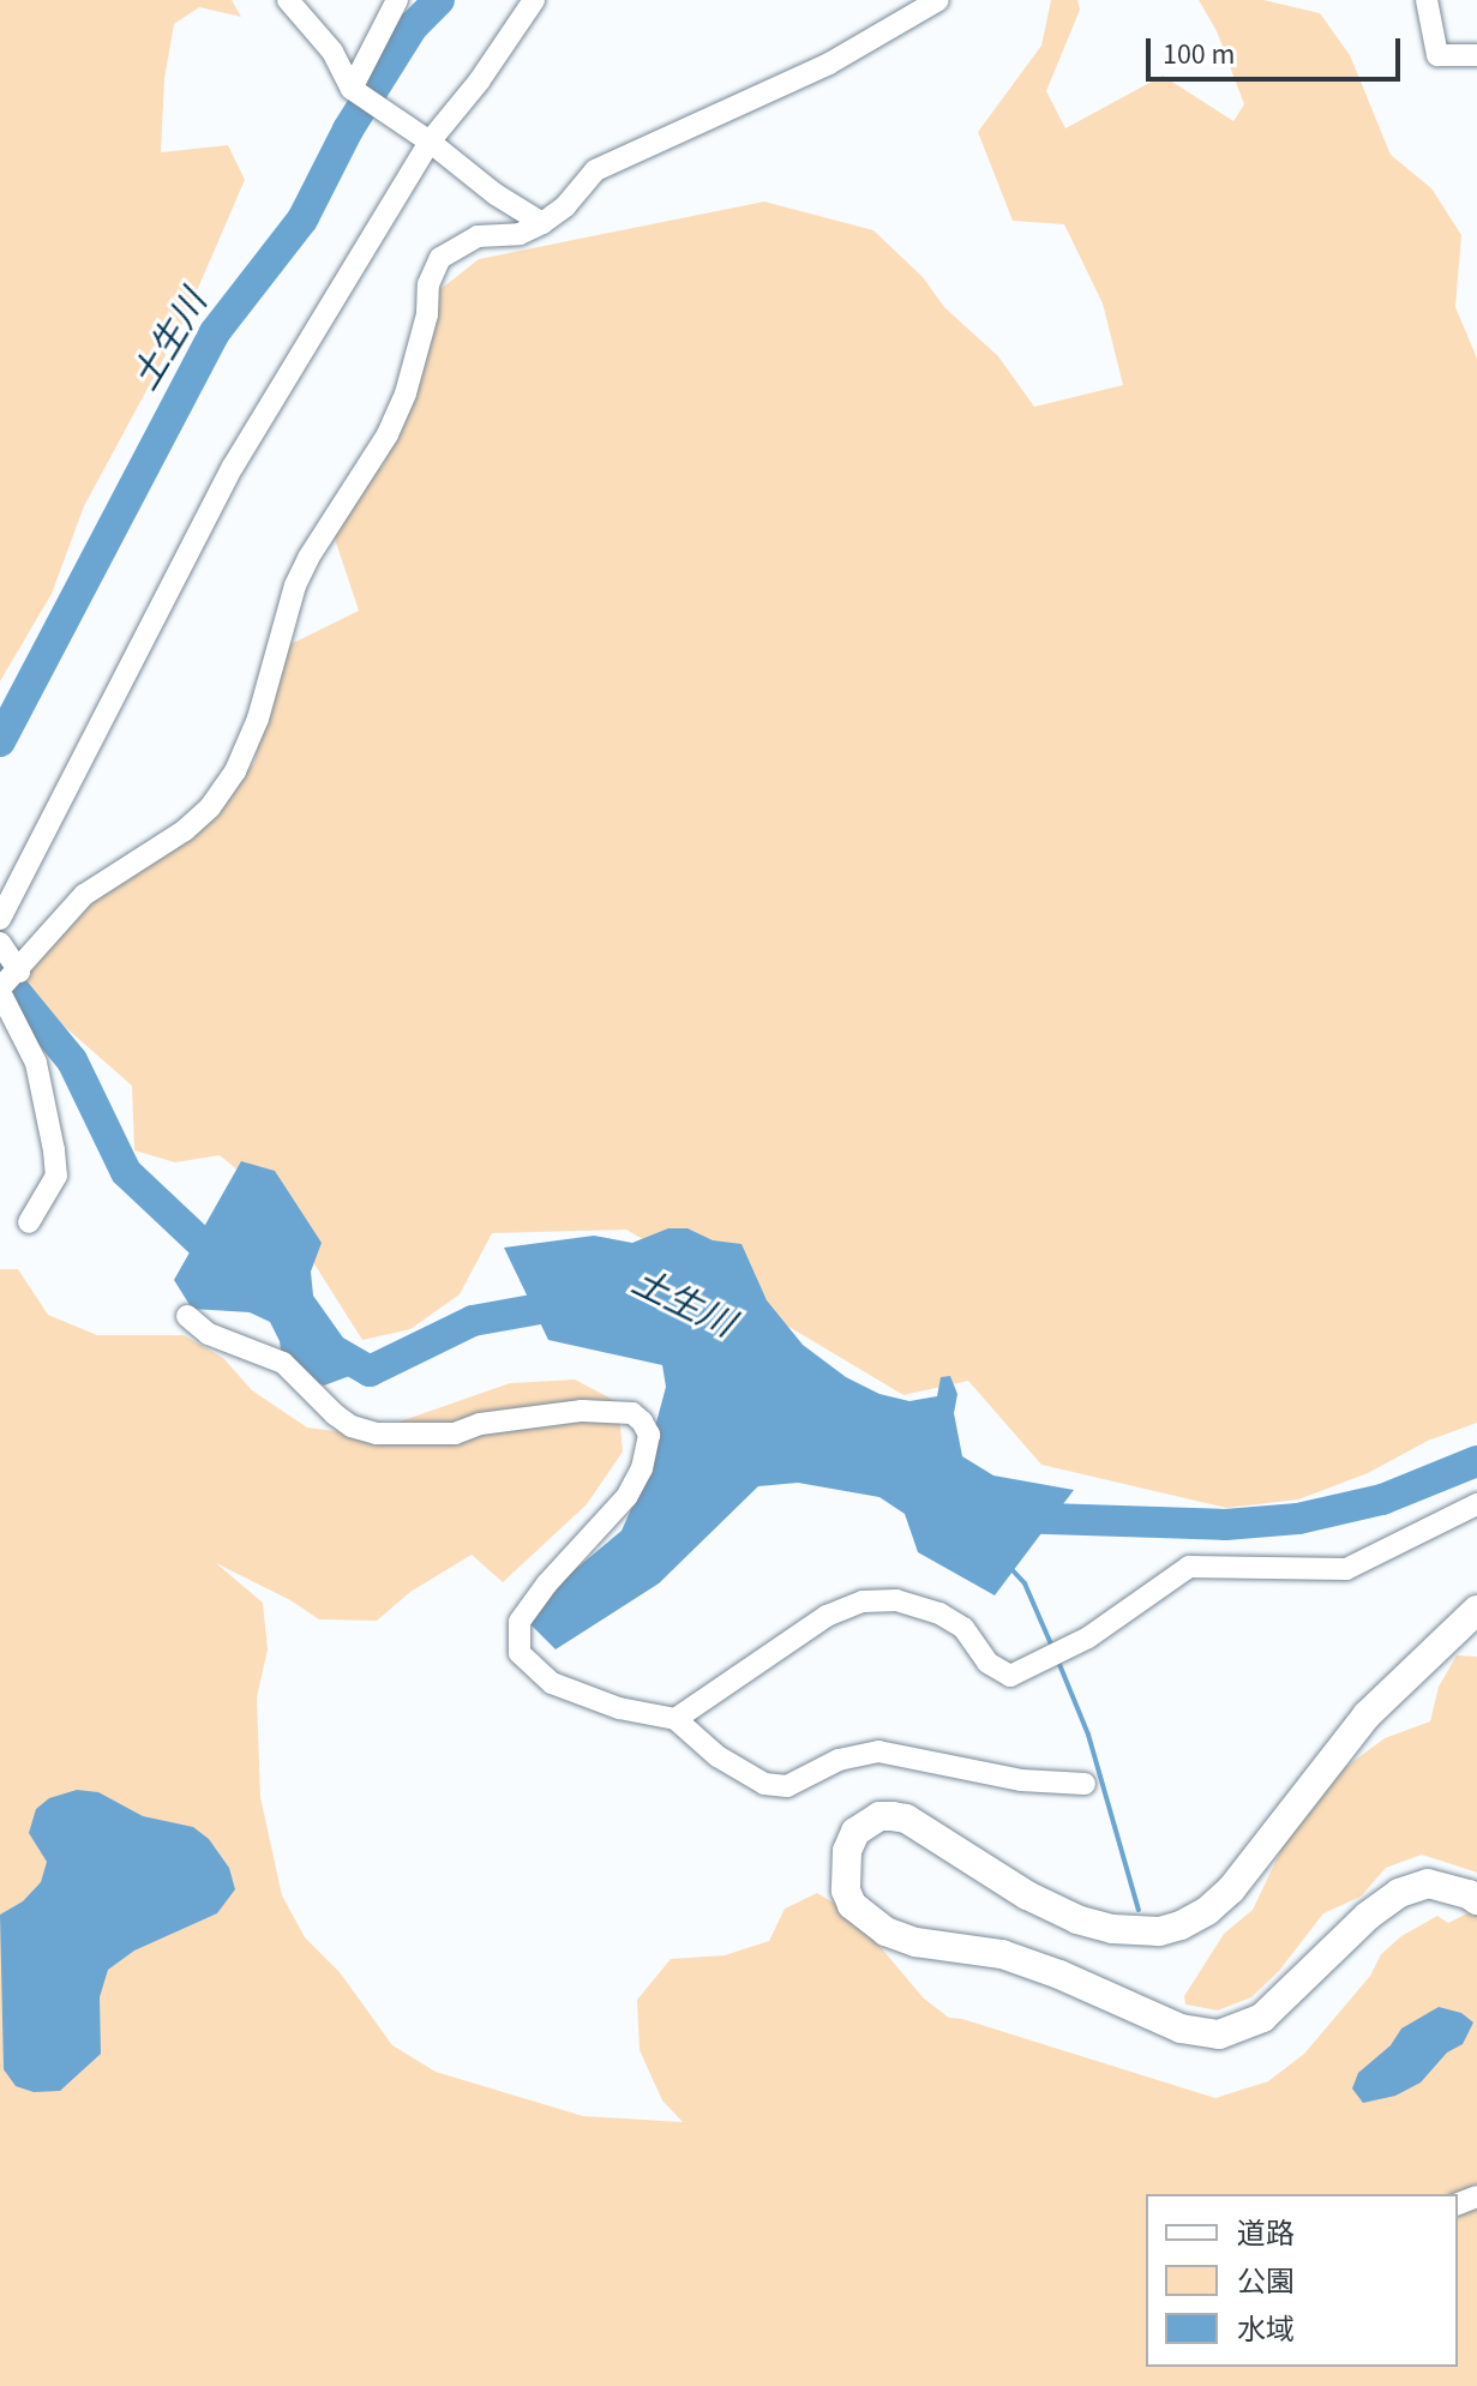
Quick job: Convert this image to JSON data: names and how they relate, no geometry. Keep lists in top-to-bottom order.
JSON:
{
  "water": ["土生川"],
  "legend": ["道路", "公園", "水域"],
  "scale_bar": "100 m"
}
